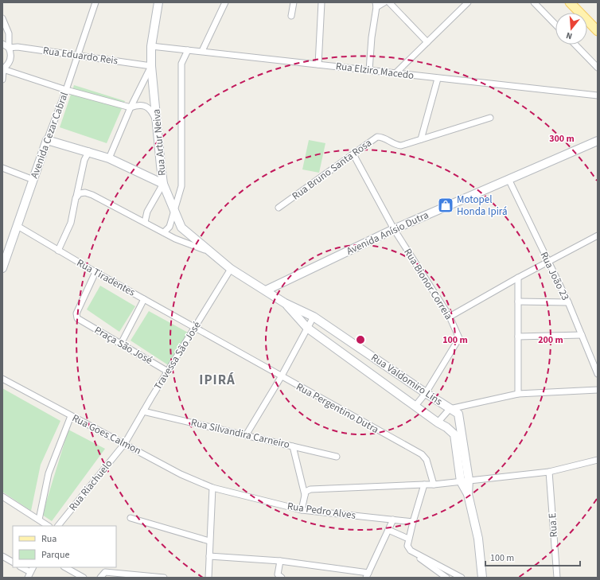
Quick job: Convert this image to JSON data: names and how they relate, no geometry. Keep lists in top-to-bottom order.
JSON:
{
  "streets": {
    "main road": [
      "Avenida Cezar Cabral",
      "Rua Artur Neiva",
      "Avenida Anísio Dutra",
      "Rua Valdomiro Lins"
    ],
    "street": [
      "Rua Eduardo Reis",
      "Rua Elziro Macedo",
      "Rua Bruno Santa Rosa",
      "Rua João 23",
      "Rua Tiradentes",
      "Rua Bionor Correia",
      "Praça São José",
      "Travessa São José",
      "Rua Pergentino Dutra",
      "Rua Silvandira Carneiro",
      "Rua Goes Calmon",
      "Rua Riachuelo",
      "Rua Pedro Alves",
      "Rua E"
    ]
  },
  "crossings": [
    ["Rua Eduardo Reis", "Avenida Cezar Cabral"],
    ["Rua Eduardo Reis", "Rua Artur Neiva"],
    ["Rua Elziro Macedo", "Rua Artur Neiva"],
    ["Avenida Cezar Cabral", "Rua Tiradentes"],
    ["Rua Artur Neiva", "Rua Valdomiro Lins"],
    ["Rua Bruno Santa Rosa", "Rua Bionor Correia"],
    ["Avenida Anísio Dutra", "Rua João 23"],
    ["Avenida Anísio Dutra", "Rua Bionor Correia"],
    ["Avenida Anísio Dutra", "Rua Valdomiro Lins"],
    ["Rua Tiradentes", "Praça São José"],
    ["Rua Tiradentes", "Travessa São José"],
    ["Rua Tiradentes", "Rua Pergentino Dutra"],
    ["Rua Bionor Correia", "Rua Valdomiro Lins"],
    ["Praça São José", "Travessa São José"],
    ["Travessa São José", "Rua Valdomiro Lins"],
    ["Travessa São José", "Rua Pergentino Dutra"],
    ["Travessa São José", "Rua Silvandira Carneiro"],
    ["Travessa São José", "Rua Goes Calmon"],
    ["Travessa São José", "Rua Riachuelo"],
    ["Rua Goes Calmon", "Rua Riachuelo"],
    ["Rua Goes Calmon", "Rua Pedro Alves"]
  ],
  "districts": ["IPIRÁ"],
  "places": {
    "shop": ["Motopel Honda Ipirá"]
  },
  "legend": ["Rua", "Parque"],
  "scale_bar": "100 m",
  "north": "bottom",
  "rings": ["300 m", "100 m", "200 m"]
}
